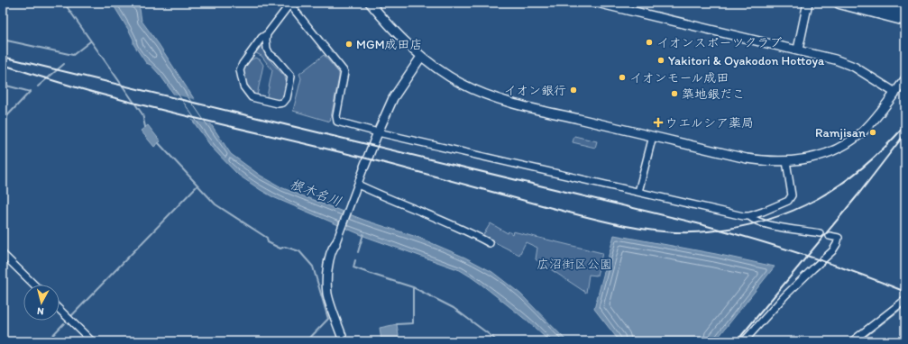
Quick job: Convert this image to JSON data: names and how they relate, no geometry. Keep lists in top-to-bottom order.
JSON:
{
  "water": ["根木名川"],
  "parks": ["広沼街区公園"],
  "places": {
    "other": [
      "イオンスポーツクラブ",
      "MGM成田店",
      "Yakitori & Oyakodon Hottoya",
      "イオンモール成田",
      "イオン銀行",
      "築地銀だこ",
      "Ramjisan"
    ],
    "health": ["ウエルシア薬局"]
  },
  "north": "bottom"
}
